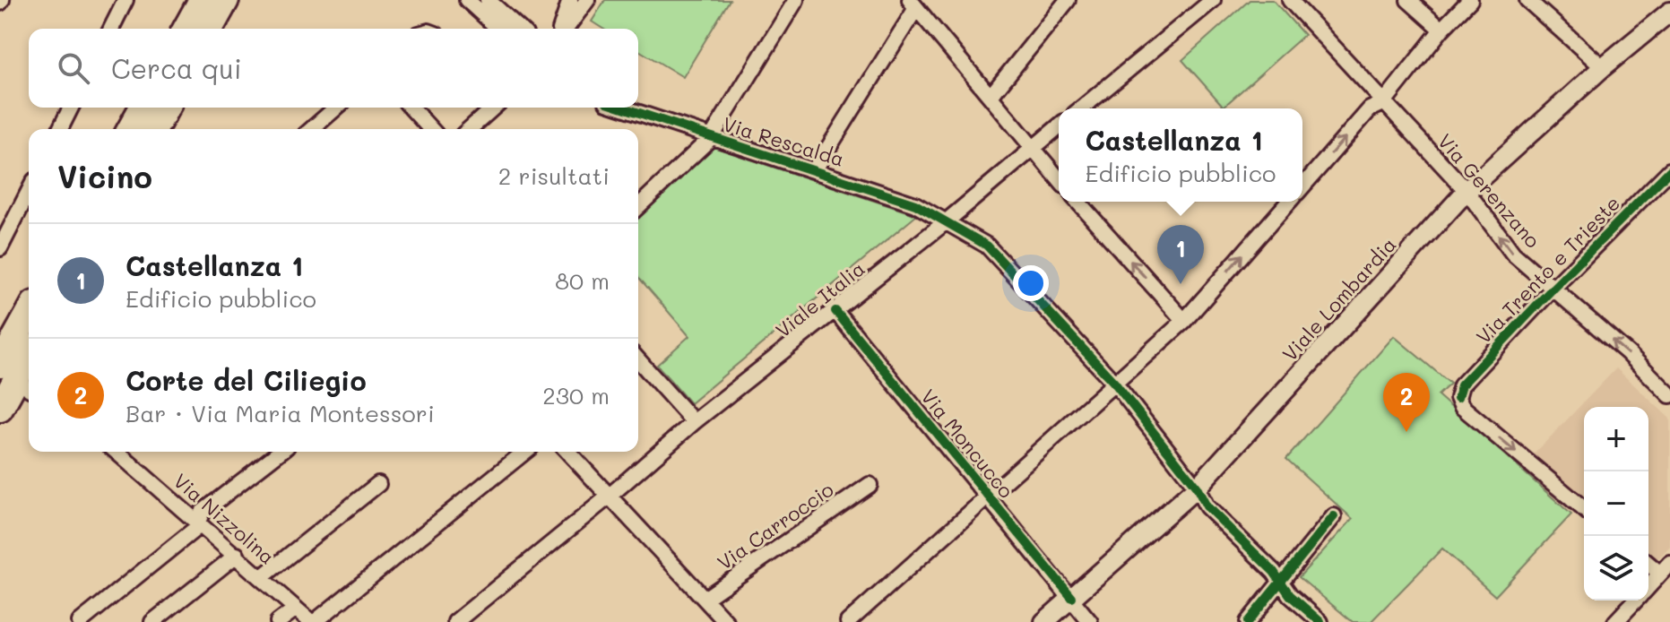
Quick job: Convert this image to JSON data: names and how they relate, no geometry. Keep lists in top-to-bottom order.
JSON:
{
  "streets": {
    "street": [
      "Via Rescalda",
      "Via Gerenzano",
      "Via Trento e Trieste",
      "Viale Italia",
      "Viale Lombardia",
      "Via Moncucco",
      "Via Nizzolina",
      "Via Carroccio"
    ]
  },
  "crossings": [
    ["Via Rescalda", "Viale Italia"],
    ["Via Rescalda", "Viale Lombardia"],
    ["Via Gerenzano", "Via Trento e Trieste"],
    ["Via Gerenzano", "Viale Lombardia"],
    ["Viale Italia", "Via Moncucco"],
    ["Viale Lombardia", "Via Moncucco"]
  ],
  "one_way": ["Via Gerenzano"],
  "page": {
    "search": "Cerca qui",
    "popup": ["Castellanza 1", "Edificio pubblico"],
    "heading": ["Vicino", "2 risultati"],
    "list": [
      {
        "mark": "1",
        "name": "Castellanza 1",
        "note": "Edificio pubblico",
        "value": "80 m"
      },
      {
        "mark": "2",
        "name": "Corte del Ciliegio",
        "note": "Bar · Via Maria Montessori",
        "value": "230 m"
      }
    ],
    "pins": ["1", "2"],
    "map_buttons": ["+", "−"]
  }
}
